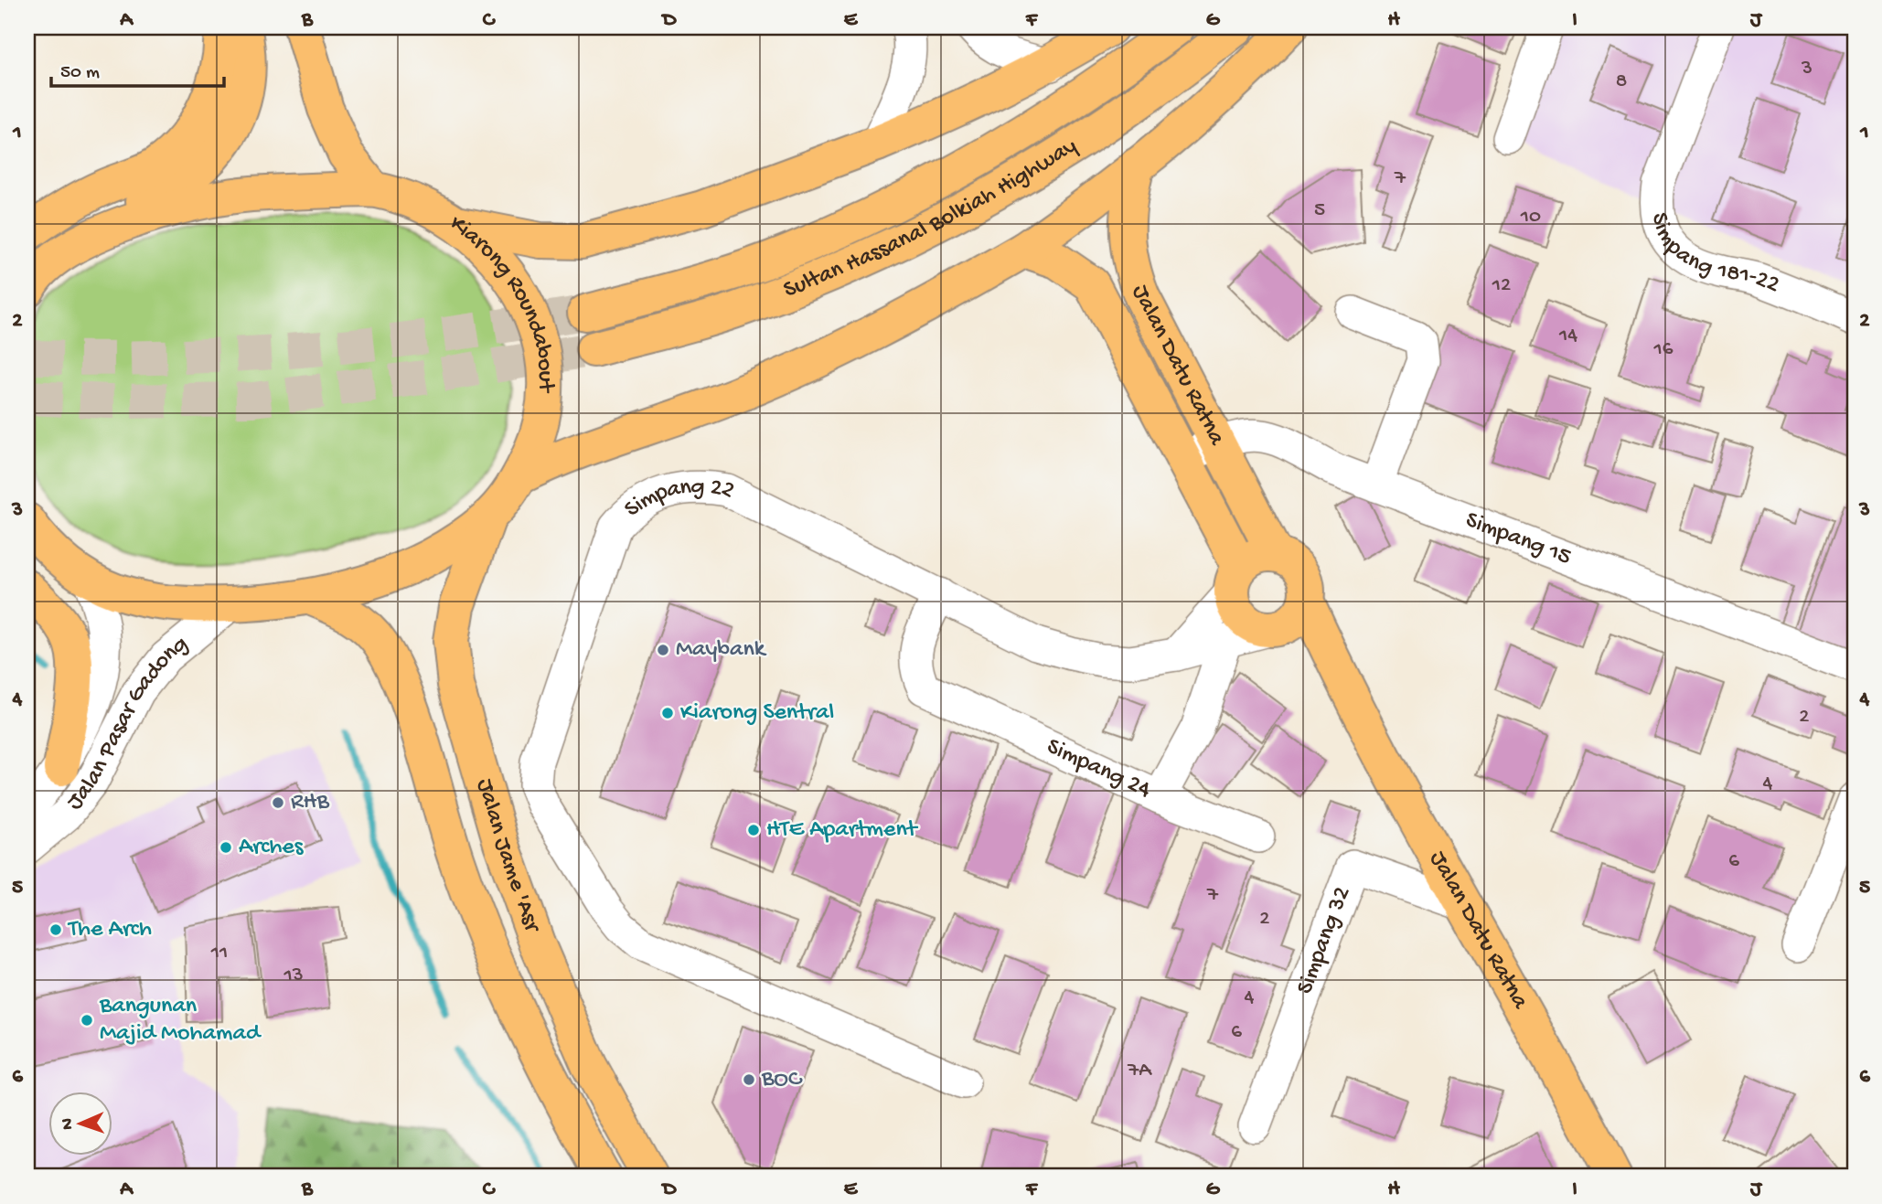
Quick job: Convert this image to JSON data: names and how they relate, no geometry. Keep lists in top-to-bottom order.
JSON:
{
  "streets": {
    "main road": [
      "Sultan Hassanal Bolkiah Highway",
      "Kiarong Roundabout",
      "Jalan Datu Ratna",
      "Jalan Jame 'Asr"
    ],
    "street": [
      "Simpang 181-22",
      "Simpang 22",
      "Simpang 15",
      "Jalan Pasar Gadong",
      "Simpang 24",
      "Simpang 32"
    ]
  },
  "crossings": [
    ["Kiarong Roundabout", "Jalan Pasar Gadong"],
    ["Kiarong Roundabout", "Jalan Jame 'Asr"],
    ["Jalan Datu Ratna", "Simpang 22"],
    ["Jalan Datu Ratna", "Simpang 15"],
    ["Jalan Datu Ratna", "Simpang 32"],
    ["Simpang 22", "Simpang 24"]
  ],
  "places": [
    "Maybank",
    "Kiarong Sentral",
    "RHB",
    "HTE Apartment",
    "Arches",
    "The Arch",
    "Bangunan Majid Mohamad",
    "BOC"
  ],
  "house_numbers": [
    "3",
    "8",
    "7",
    "5",
    "10",
    "12",
    "14",
    "16",
    "2",
    "4",
    "6",
    "7",
    "2",
    "11",
    "13",
    "4",
    "6",
    "7A"
  ],
  "scale_bar": "50 m",
  "north": "left",
  "grid": {
    "columns": [
      "A",
      "B",
      "C",
      "D",
      "E",
      "F",
      "G",
      "H",
      "I",
      "J"
    ],
    "rows": [
      "1",
      "2",
      "3",
      "4",
      "5",
      "6"
    ]
  }
}
